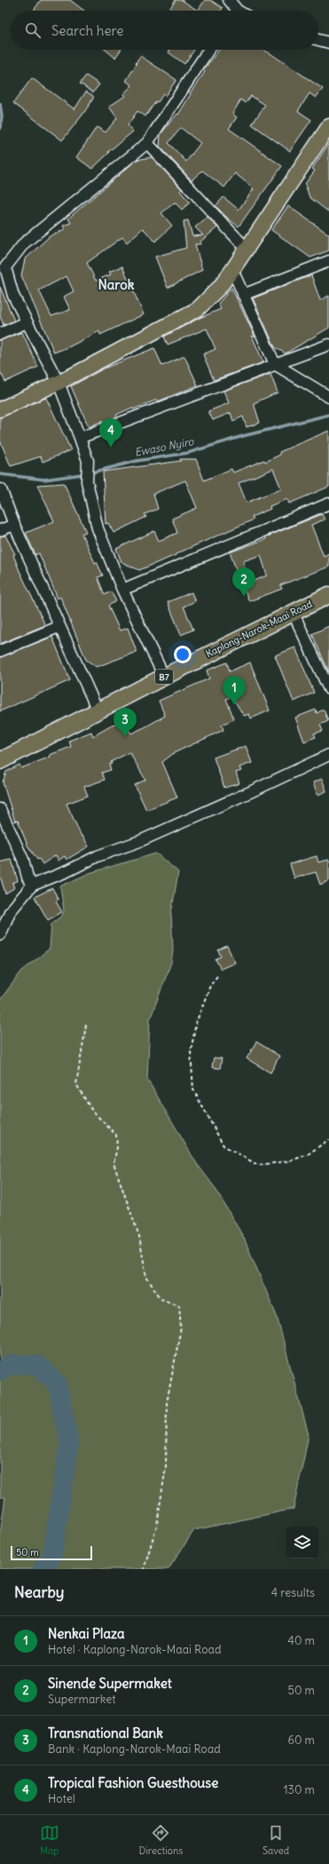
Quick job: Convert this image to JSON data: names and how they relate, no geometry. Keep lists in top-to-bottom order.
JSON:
{
  "streets": {
    "highway": ["Kaplong-Narok-Maai Road", "B7"]
  },
  "districts": ["Narok"],
  "water": ["Ewaso Nyiro"],
  "scale_bar": "50 m",
  "page": {
    "search": "Search here",
    "pins": [
      "4",
      "2",
      "1",
      "3"
    ],
    "scale": "50 m",
    "heading": ["Nearby", "4 results"],
    "list": [
      {
        "mark": "1",
        "name": "Nenkai Plaza",
        "note": "Hotel · Kaplong-Narok-Maai Road",
        "value": "40 m"
      },
      {
        "mark": "2",
        "name": "Sinende Supermaket",
        "note": "Supermarket",
        "value": "50 m"
      },
      {
        "mark": "3",
        "name": "Transnational Bank",
        "note": "Bank · Kaplong-Narok-Maai Road",
        "value": "60 m"
      },
      {
        "mark": "4",
        "name": "Tropical Fashion Guesthouse",
        "note": "Hotel",
        "value": "130 m"
      }
    ],
    "nav": ["Map", "Directions", "Saved"]
  }
}
